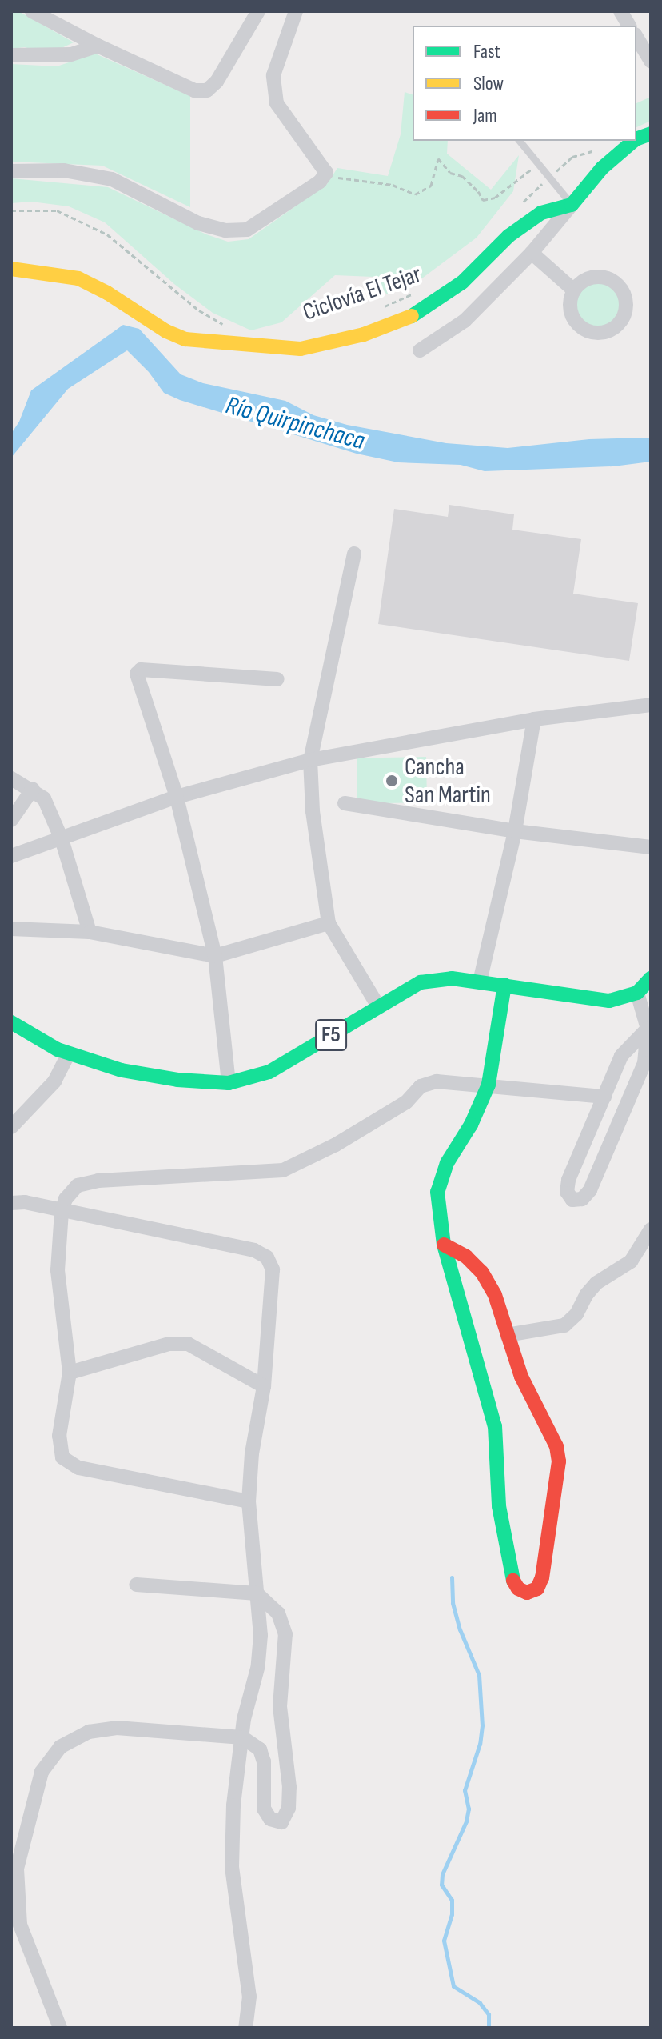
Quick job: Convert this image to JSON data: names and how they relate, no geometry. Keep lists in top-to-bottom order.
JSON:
{
  "streets": {
    "main road": ["F5"],
    "path": ["Ciclovía El Tejar"]
  },
  "water": ["Río Quirpinchaca"],
  "places": ["Cancha San Martin"],
  "legend": ["Fast", "Slow", "Jam"]
}
